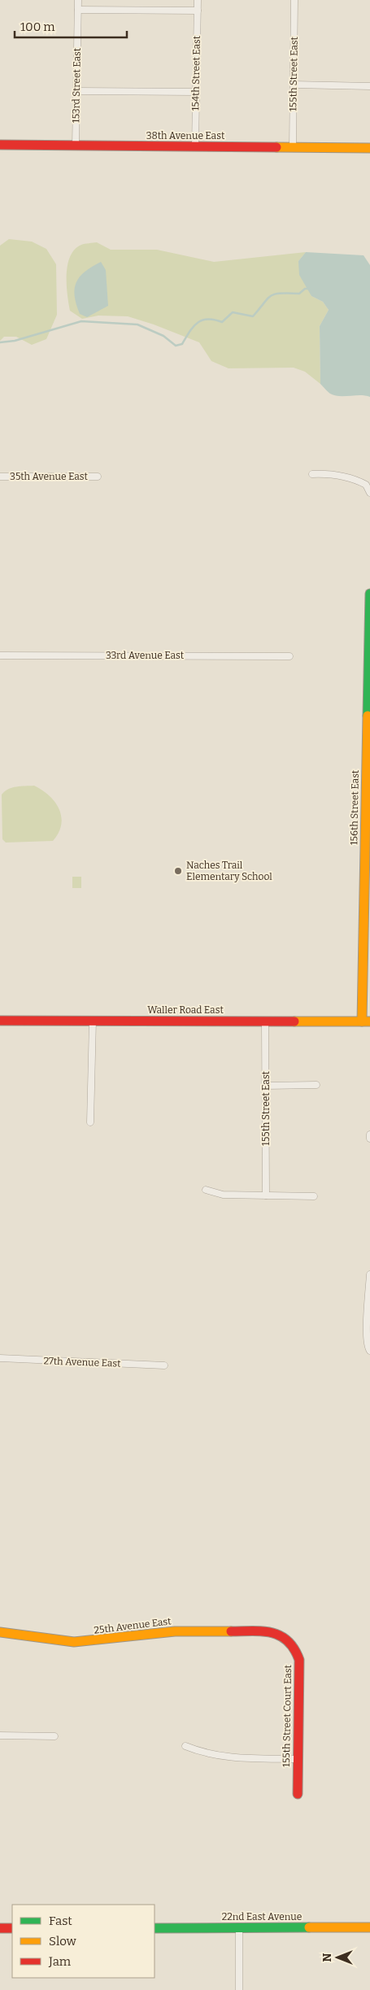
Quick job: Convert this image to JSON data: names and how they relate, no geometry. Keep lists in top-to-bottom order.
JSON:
{
  "streets": {
    "street": [
      "154th Street East",
      "155th Street East",
      "153rd Street East",
      "38th Avenue East",
      "35th Avenue East",
      "33rd Avenue East",
      "156th Street East",
      "Waller Road East",
      "27th Avenue East",
      "25th Avenue East",
      "155th Street Court East",
      "22nd East Avenue"
    ]
  },
  "crossings": [
    ["154th Street East", "38th Avenue East"],
    ["155th Street East", "38th Avenue East"],
    ["155th Street East", "Waller Road East"],
    ["153rd Street East", "38th Avenue East"],
    ["156th Street East", "Waller Road East"],
    ["25th Avenue East", "155th Street Court East"]
  ],
  "places": ["Naches Trail Elementary School"],
  "legend": ["Fast", "Slow", "Jam"],
  "scale_bar": "100 m",
  "north": "left"
}
